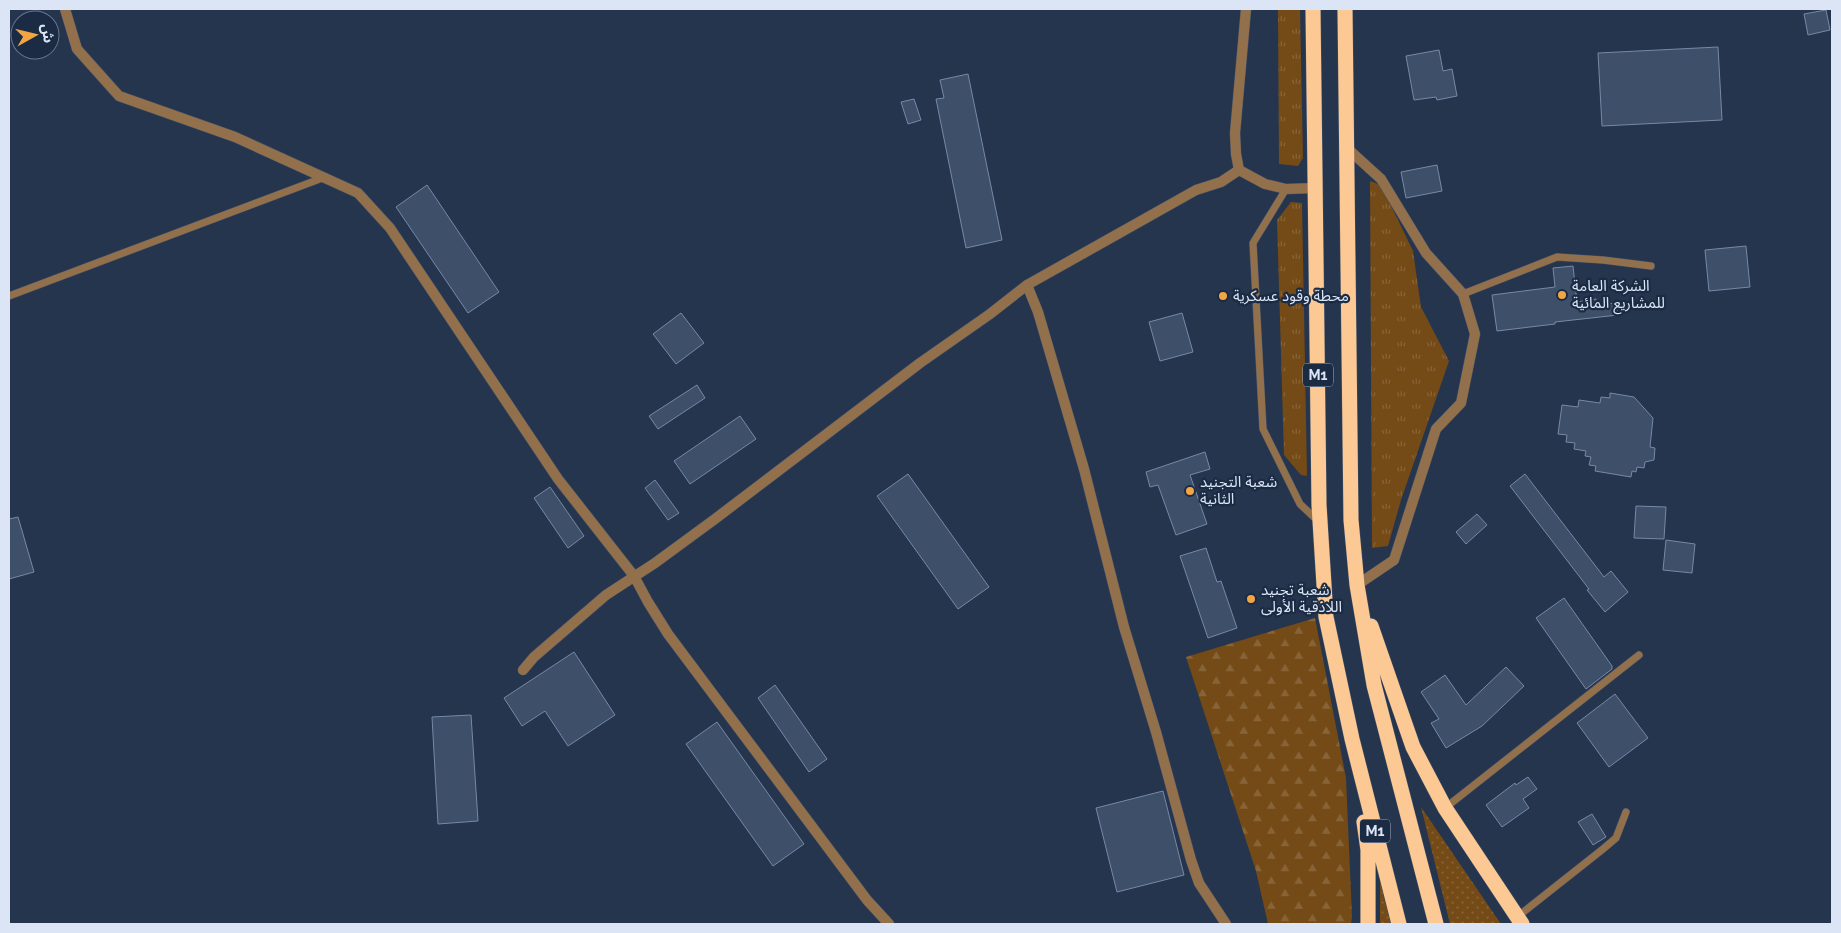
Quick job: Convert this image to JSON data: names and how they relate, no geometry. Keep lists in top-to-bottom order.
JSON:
{
  "streets": {
    "highway": ["M1"]
  },
  "places": [
    "الشركة العامة للمشاريع المائية",
    "محطة وقود عسكرية",
    "شعبة التجنيد الثانية",
    "شعبة تجنيد اللاذقية الأولى"
  ],
  "north": "right"
}
